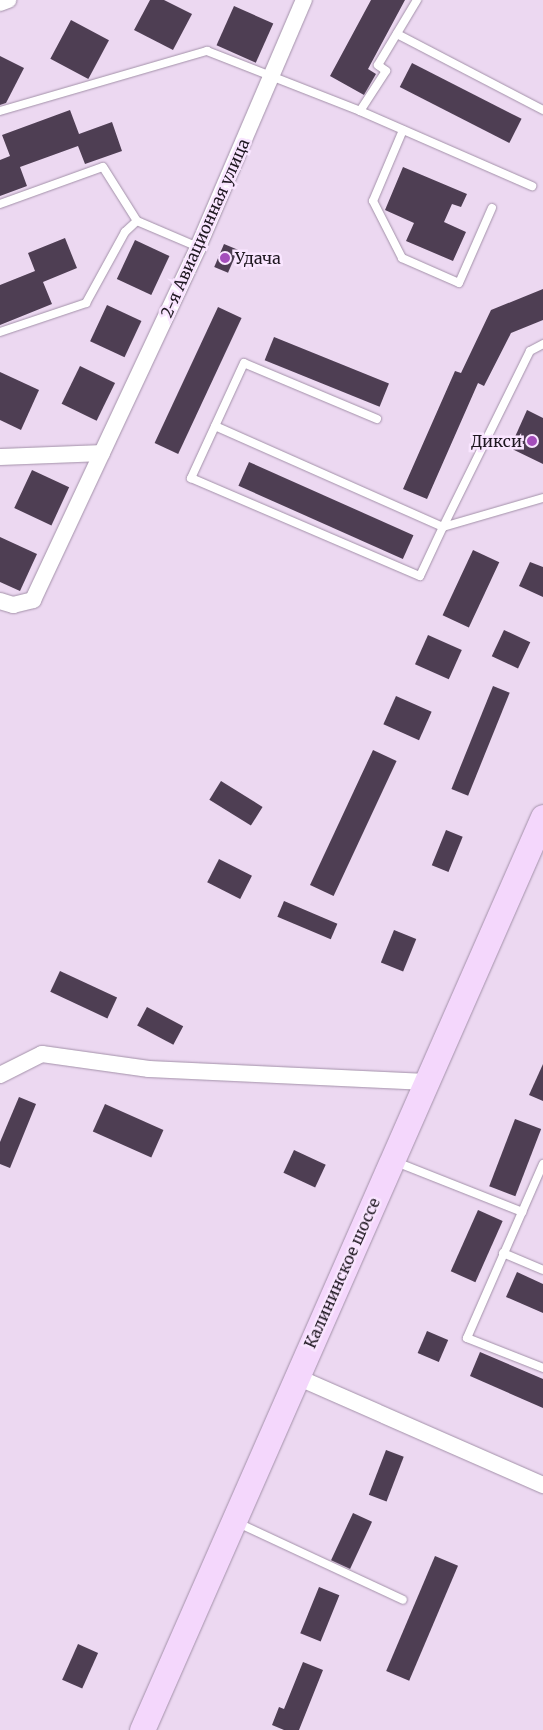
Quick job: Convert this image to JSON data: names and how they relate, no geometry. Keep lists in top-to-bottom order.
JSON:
{
  "streets": {
    "main road": ["Калининское шоссе"],
    "street": ["2-я Авиационная улица"]
  },
  "places": ["Удача", "Дикси"]
}
